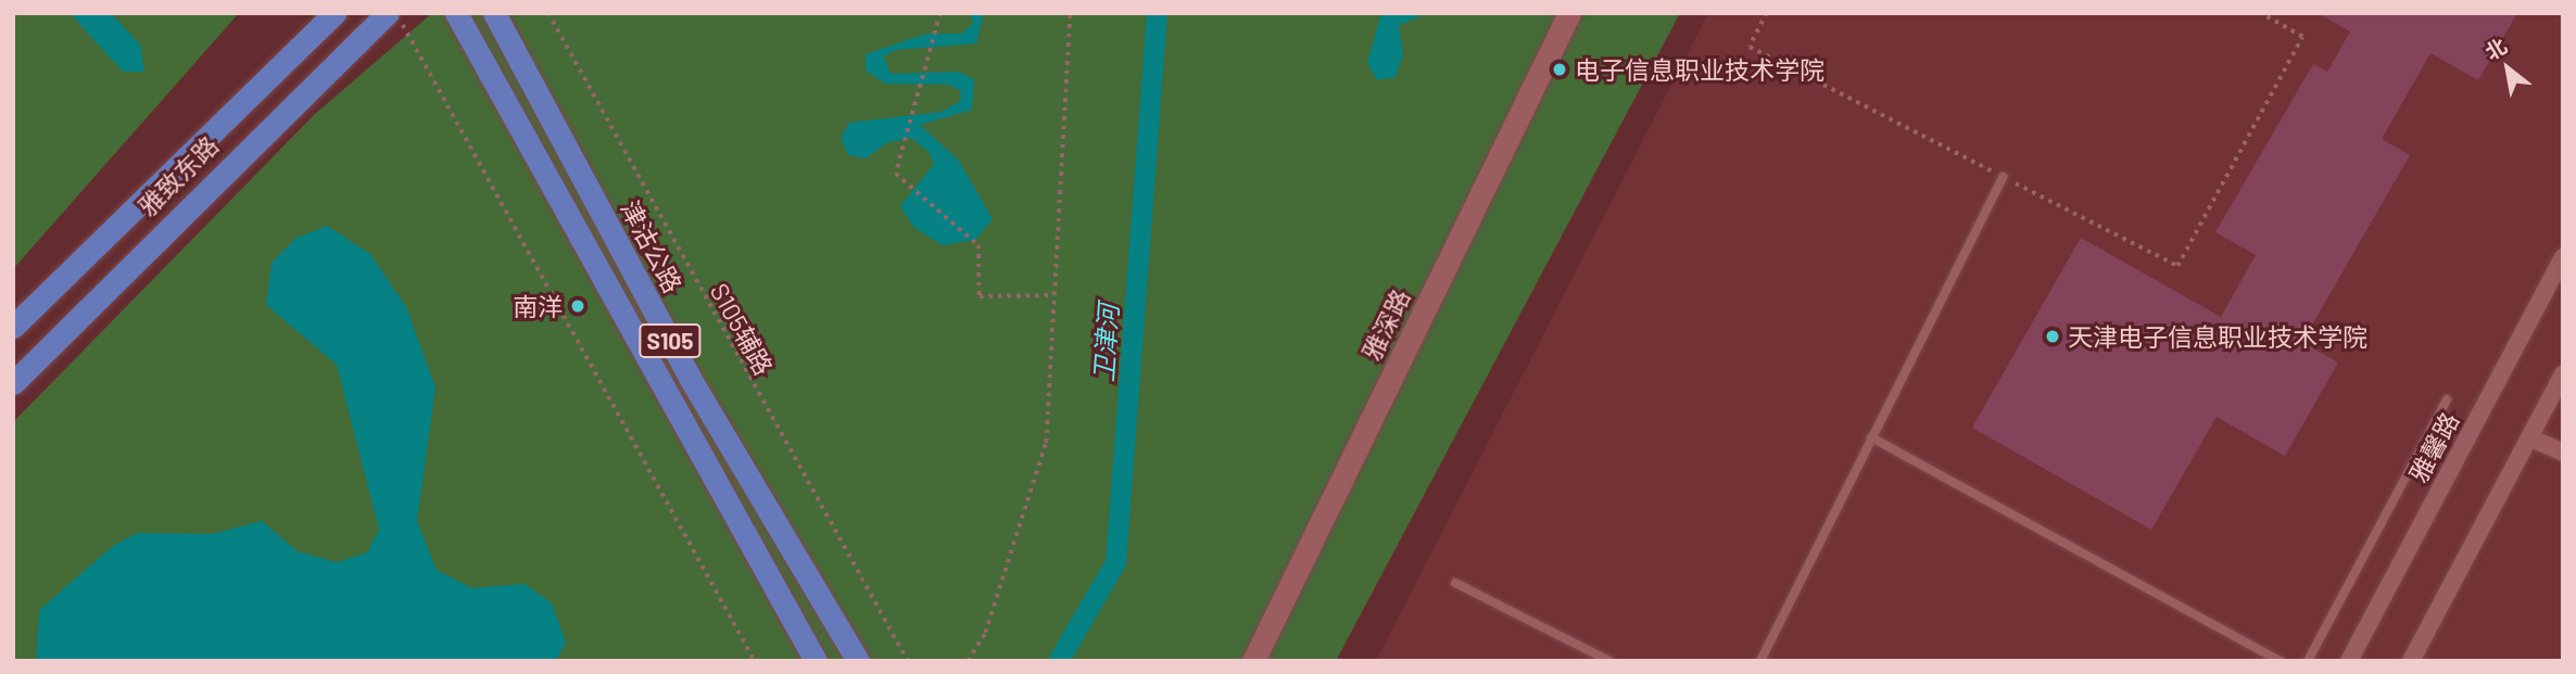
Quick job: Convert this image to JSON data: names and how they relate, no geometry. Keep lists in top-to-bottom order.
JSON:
{
  "streets": {
    "main road": ["雅致东路", "津沽公路", "S105"],
    "street": ["雅深路", "雅馨路"],
    "path": ["S105辅路"]
  },
  "water": ["卫津河"],
  "places": ["电子信息职业技术学院", "南洋", "天津电子信息职业技术学院"],
  "north": "top left"
}
